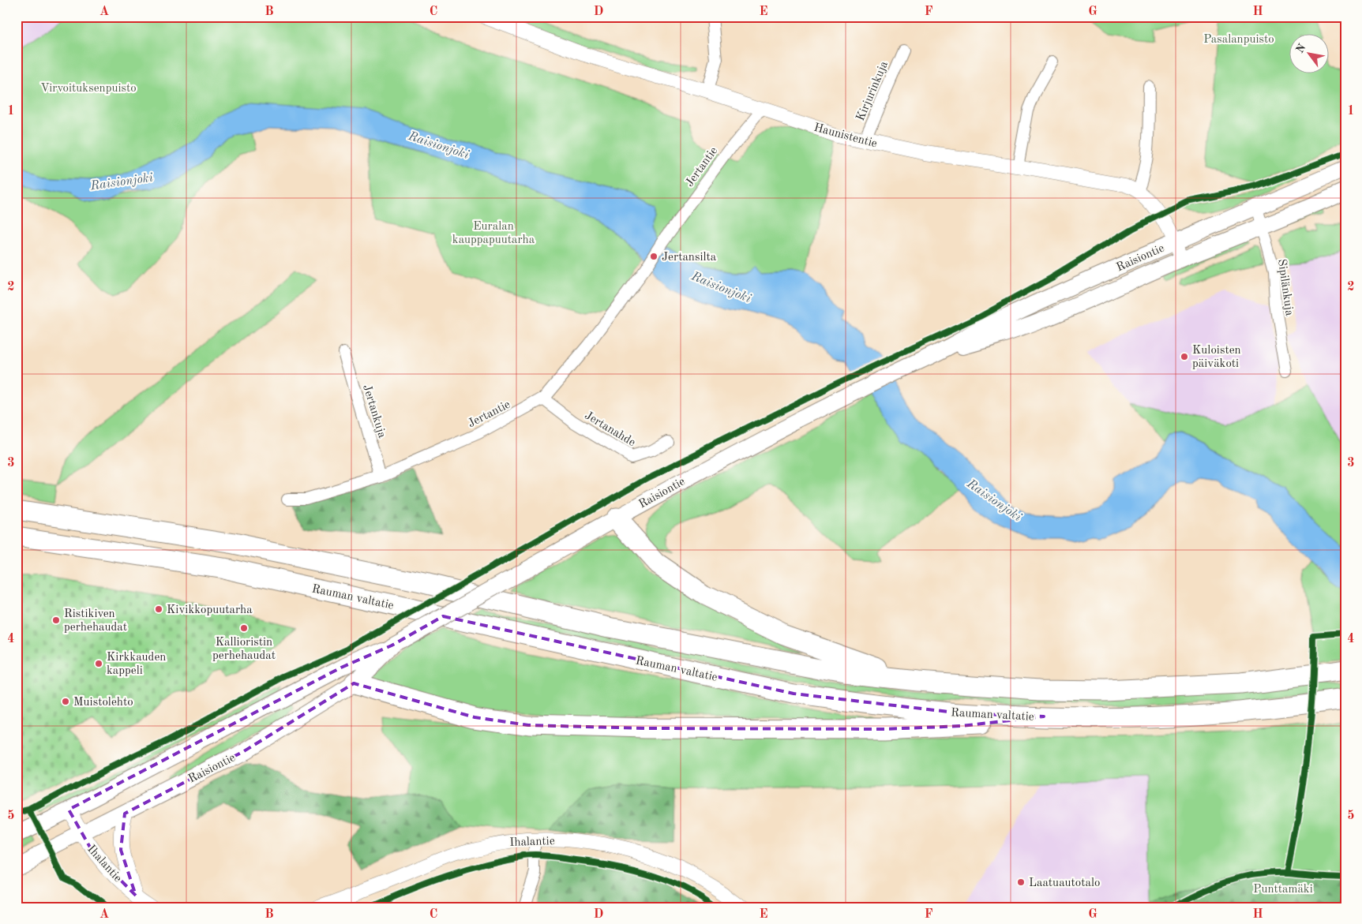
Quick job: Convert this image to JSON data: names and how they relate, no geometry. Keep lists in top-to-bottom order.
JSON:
{
  "streets": {
    "highway": ["Rauman valtatie"],
    "main road": ["Raisiontie"],
    "street": [
      "Kirjurinkuja",
      "Haunistentie",
      "Jertantie",
      "Sipilänkuja",
      "Jertankuja",
      "Jertanahde",
      "Ihalantie"
    ]
  },
  "crossings": [
    ["Kirjurinkuja", "Haunistentie"],
    ["Haunistentie", "Jertantie"],
    ["Haunistentie", "Raisiontie"],
    ["Jertantie", "Jertankuja"],
    ["Jertantie", "Jertanahde"],
    ["Raisiontie", "Sipilänkuja"],
    ["Raisiontie", "Ihalantie"]
  ],
  "water": ["Raisionjoki"],
  "parks": [
    "Pasalanpuisto",
    "Virvoituksenpuisto",
    "Euralan kauppapuutarha",
    "Punttamäki"
  ],
  "places": [
    "Jertansilta",
    "Kuloisten päiväkoti",
    "Kivikkopuutarha",
    "Ristikiven perhehaudat",
    "Kallioristin perhehaudat",
    "Kirkkauden kappeli",
    "Muistolehto",
    "Laatuautotalo"
  ],
  "north": "top left",
  "grid": {
    "columns": [
      "A",
      "B",
      "C",
      "D",
      "E",
      "F",
      "G",
      "H"
    ],
    "rows": [
      "1",
      "2",
      "3",
      "4",
      "5"
    ]
  }
}
